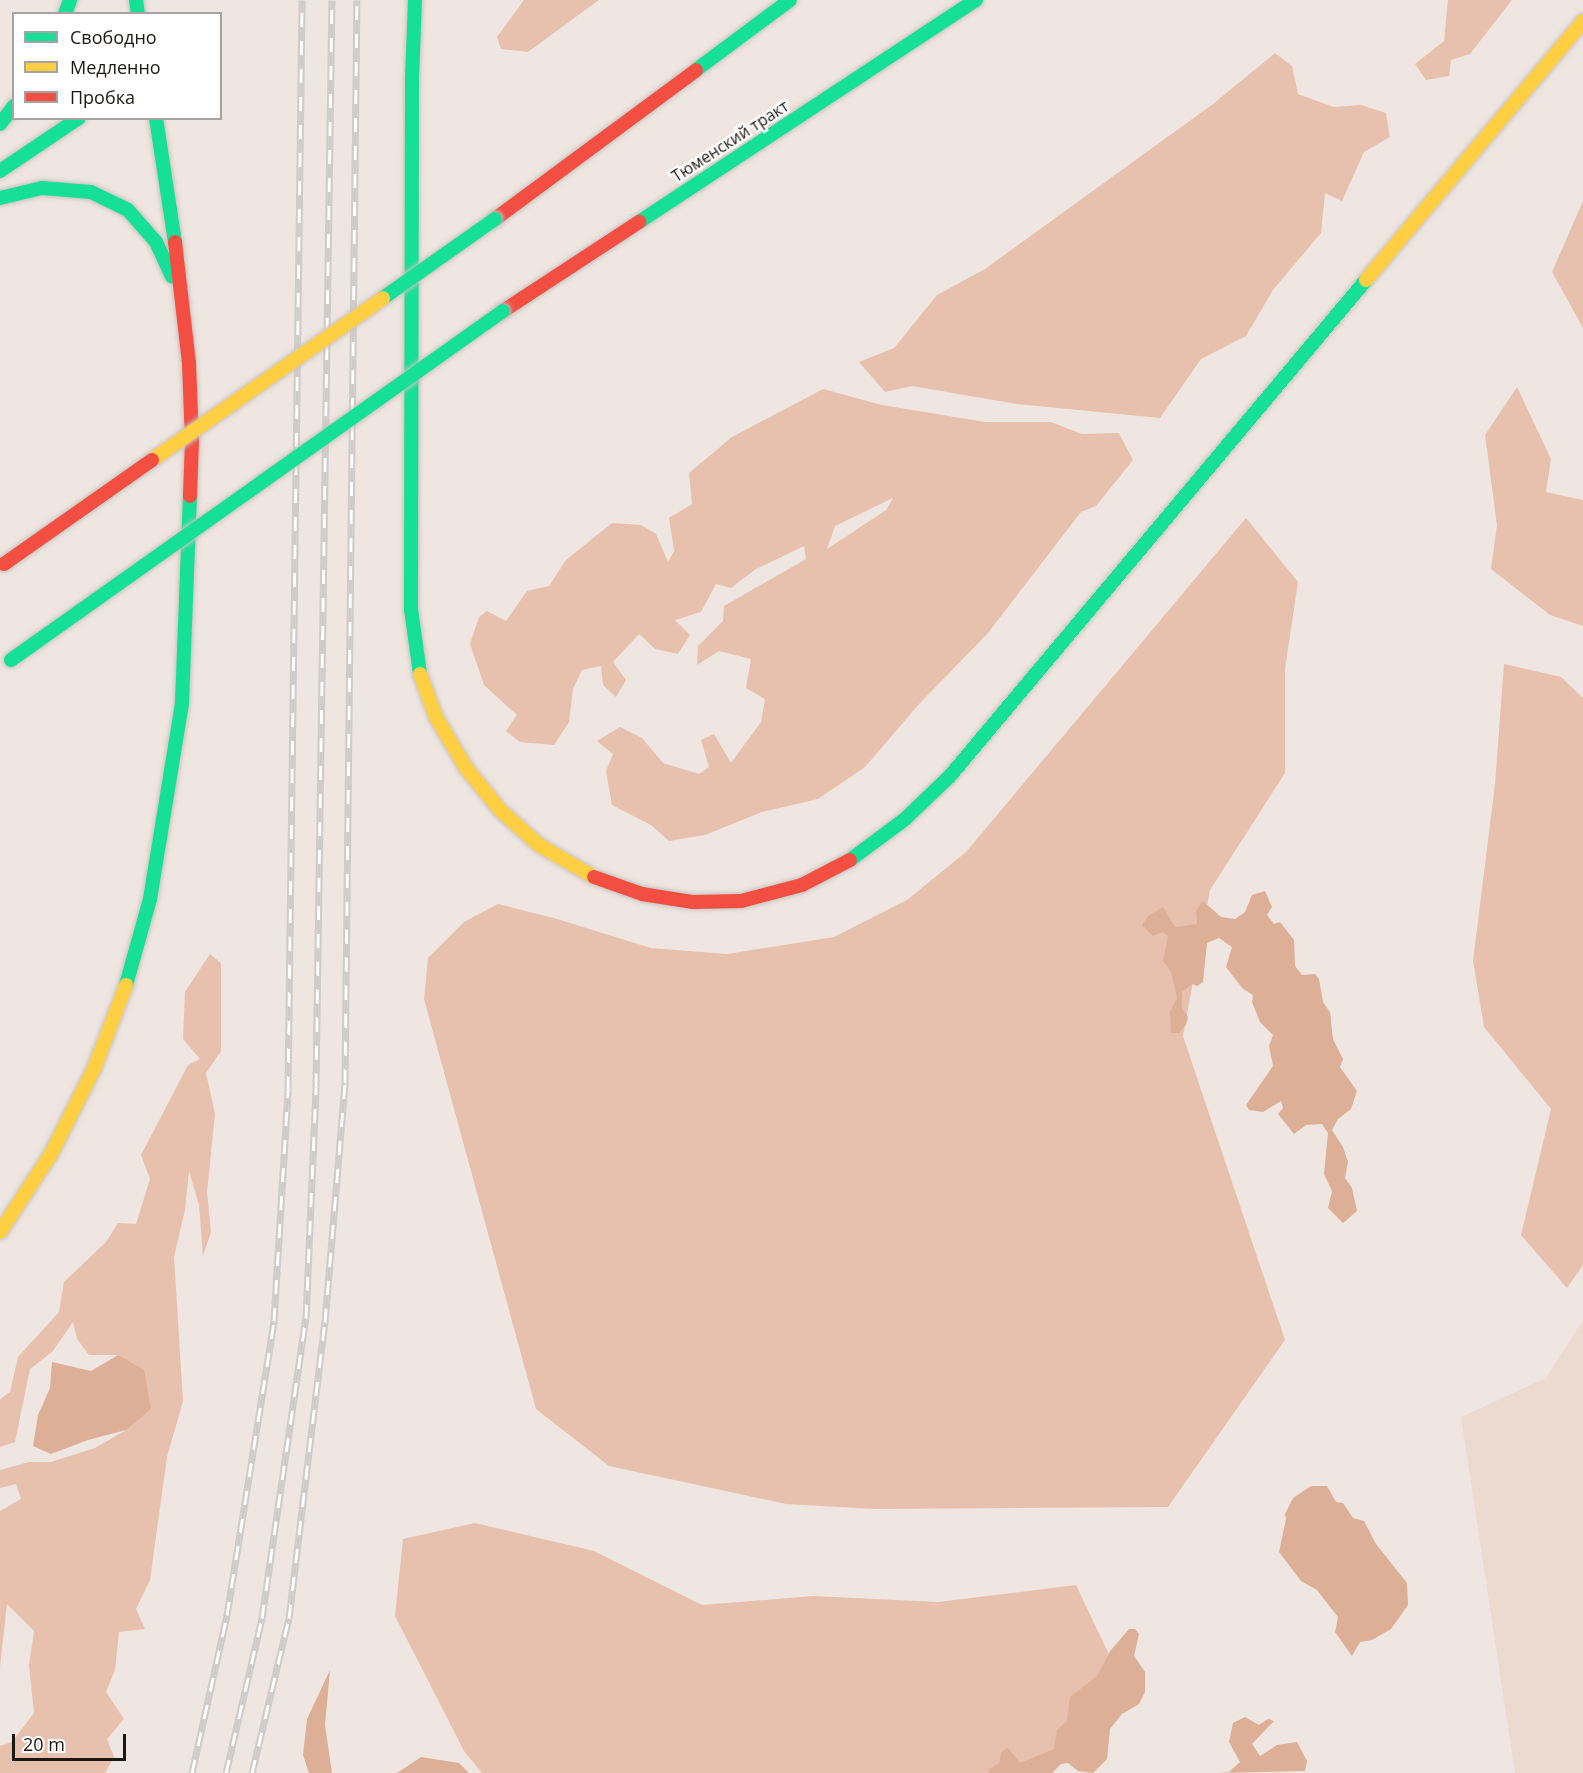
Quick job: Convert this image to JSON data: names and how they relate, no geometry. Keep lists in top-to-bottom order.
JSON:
{
  "streets": {
    "main road": ["Тюменский тракт"]
  },
  "legend": ["Свободно", "Медленно", "Пробка"],
  "scale_bar": "20 m"
}
